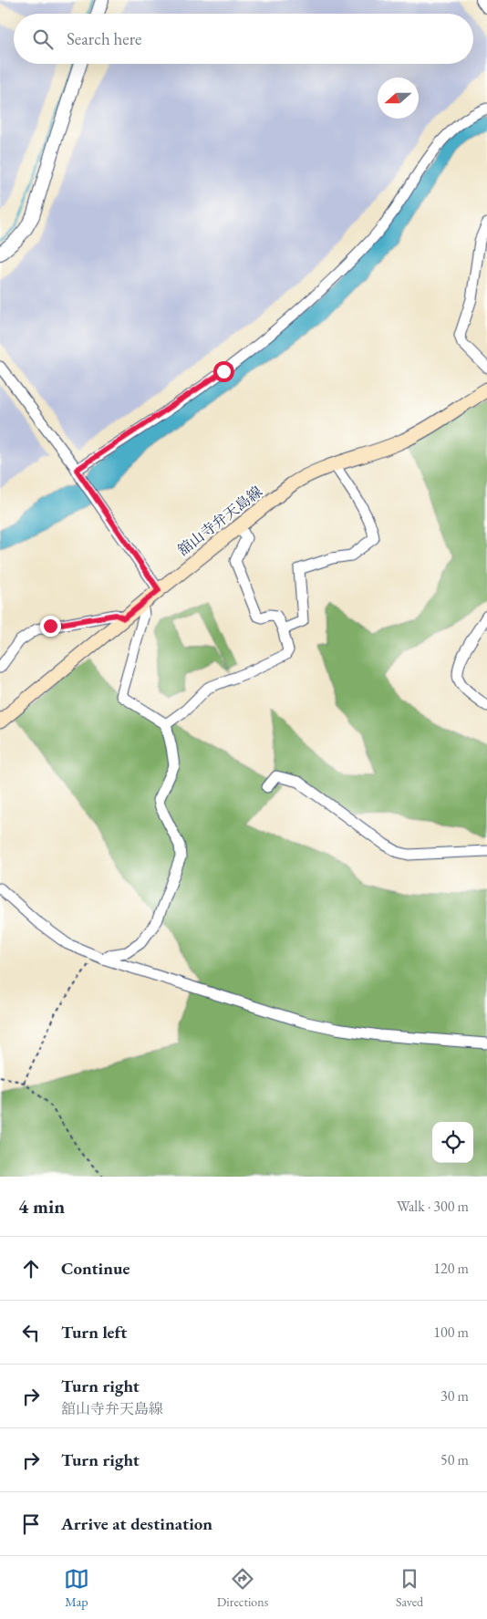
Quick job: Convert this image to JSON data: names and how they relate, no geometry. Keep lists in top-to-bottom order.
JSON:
{
  "streets": {
    "main road": ["舘山寺弁天島線"]
  },
  "north": "left",
  "page": {
    "search": "Search here",
    "heading": ["4 min", "Walk · 300 m"],
    "list": [
      ["Continue", "120 m"],
      ["Turn left", "100 m"],
      ["Turn right", "舘山寺弁天島線", "30 m"],
      ["Turn right", "50 m"],
      "Arrive at destination"
    ],
    "nav": ["Map", "Directions", "Saved"]
  }
}
